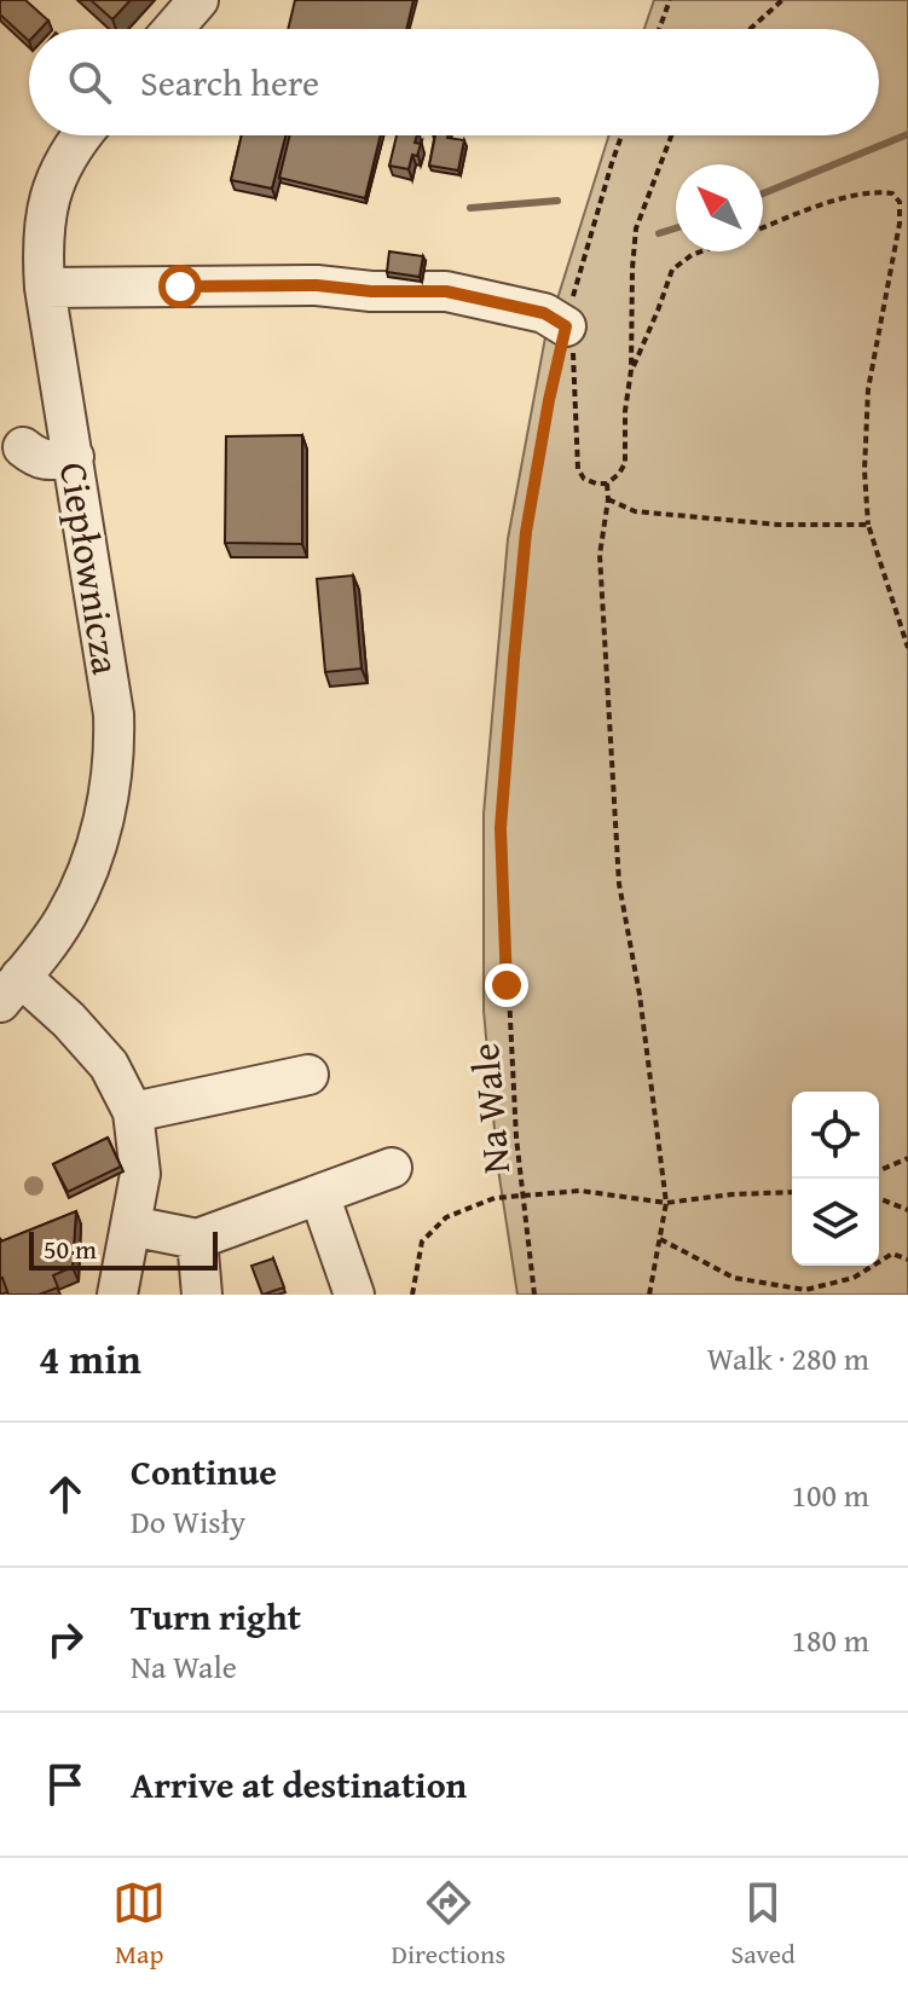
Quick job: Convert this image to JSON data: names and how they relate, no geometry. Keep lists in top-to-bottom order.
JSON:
{
  "streets": {
    "street": ["Ciepłownicza"],
    "path": ["Na Wale"]
  },
  "scale_bar": "50 m",
  "north": "top left",
  "page": {
    "search": "Search here",
    "scale": "50 m",
    "heading": ["4 min", "Walk · 280 m"],
    "list": [
      ["Continue", "Do Wisły", "100 m"],
      ["Turn right", "Na Wale", "180 m"],
      "Arrive at destination"
    ],
    "nav": ["Map", "Directions", "Saved"]
  }
}
